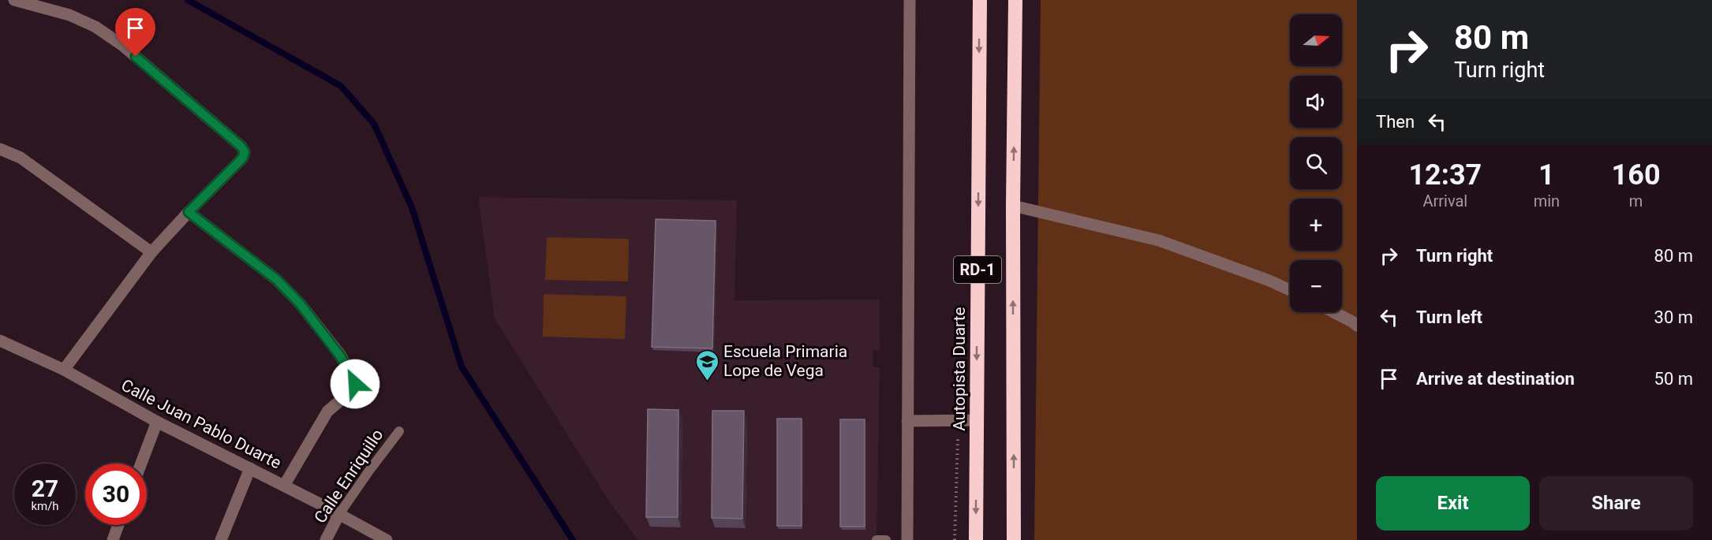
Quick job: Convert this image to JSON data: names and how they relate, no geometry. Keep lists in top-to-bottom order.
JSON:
{
  "streets": {
    "highway": ["RD-1", "Autopista Duarte"],
    "street": ["Calle Juan Pablo Duarte", "Calle Enriquillo"]
  },
  "crossings": [
    ["Calle Juan Pablo Duarte", "Calle Enriquillo"]
  ],
  "places": {
    "school or university": ["Escuela Primaria Lope de Vega"]
  },
  "north": "right",
  "page": {
    "turn": ["80 m", "Turn right"],
    "map_buttons": ["+", "−"],
    "then": "Then",
    "eta": [
      "12:37",
      "Arrival",
      "1",
      "min",
      "160",
      "m"
    ],
    "list": [
      {
        "name": "Turn right",
        "value": "80 m"
      },
      {
        "name": "Turn left",
        "value": "30 m"
      },
      {
        "name": "Arrive at destination",
        "value": "50 m"
      }
    ],
    "speed": "27 km/h",
    "limit": "30",
    "buttons": ["Exit", "Share"]
  }
}
